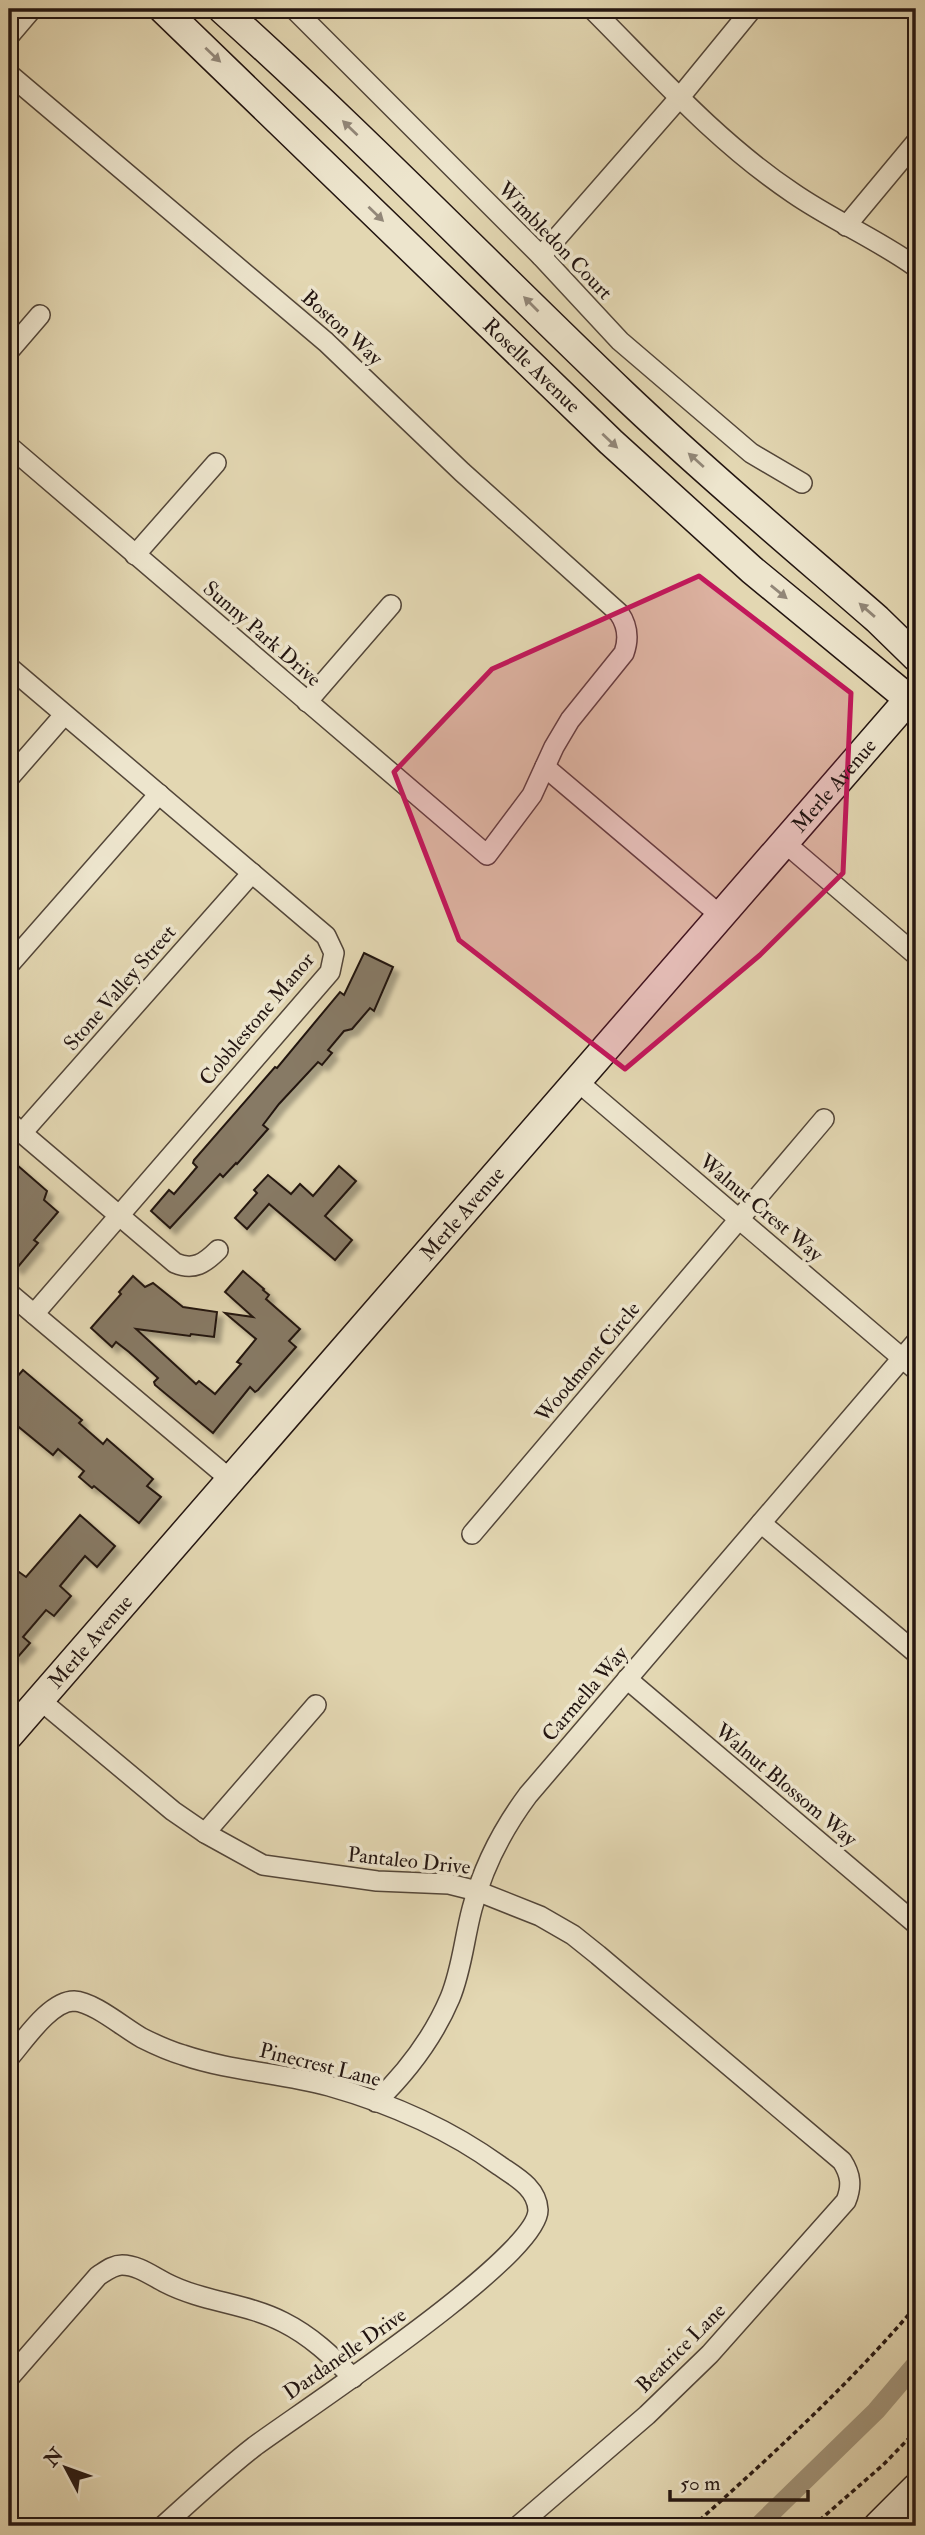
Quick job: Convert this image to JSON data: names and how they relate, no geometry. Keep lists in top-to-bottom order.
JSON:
{
  "streets": {
    "main road": ["Roselle Avenue", "Merle Avenue"],
    "street": [
      "Wimbledon Court",
      "Boston Way",
      "Sunny Park Drive",
      "Stone Valley Street",
      "Cobblestone Manor",
      "Walnut Crest Way",
      "Woodmont Circle",
      "Carmella Way",
      "Walnut Blossom Way",
      "Pantaleo Drive",
      "Pinecrest Lane",
      "Beatrice Lane",
      "Dardanelle Drive"
    ]
  },
  "crossings": [
    ["Boston Way", "Sunny Park Drive"],
    ["Roselle Avenue", "Merle Avenue"],
    ["Merle Avenue", "Walnut Crest Way"],
    ["Merle Avenue", "Pantaleo Drive"],
    ["Stone Valley Street", "Cobblestone Manor"],
    ["Walnut Crest Way", "Woodmont Circle"],
    ["Walnut Crest Way", "Carmella Way"],
    ["Carmella Way", "Walnut Blossom Way"],
    ["Carmella Way", "Pantaleo Drive"],
    ["Carmella Way", "Pinecrest Lane"],
    ["Pantaleo Drive", "Beatrice Lane"],
    ["Pinecrest Lane", "Dardanelle Drive"]
  ],
  "scale_bar": "50 m",
  "north": "top left"
}
